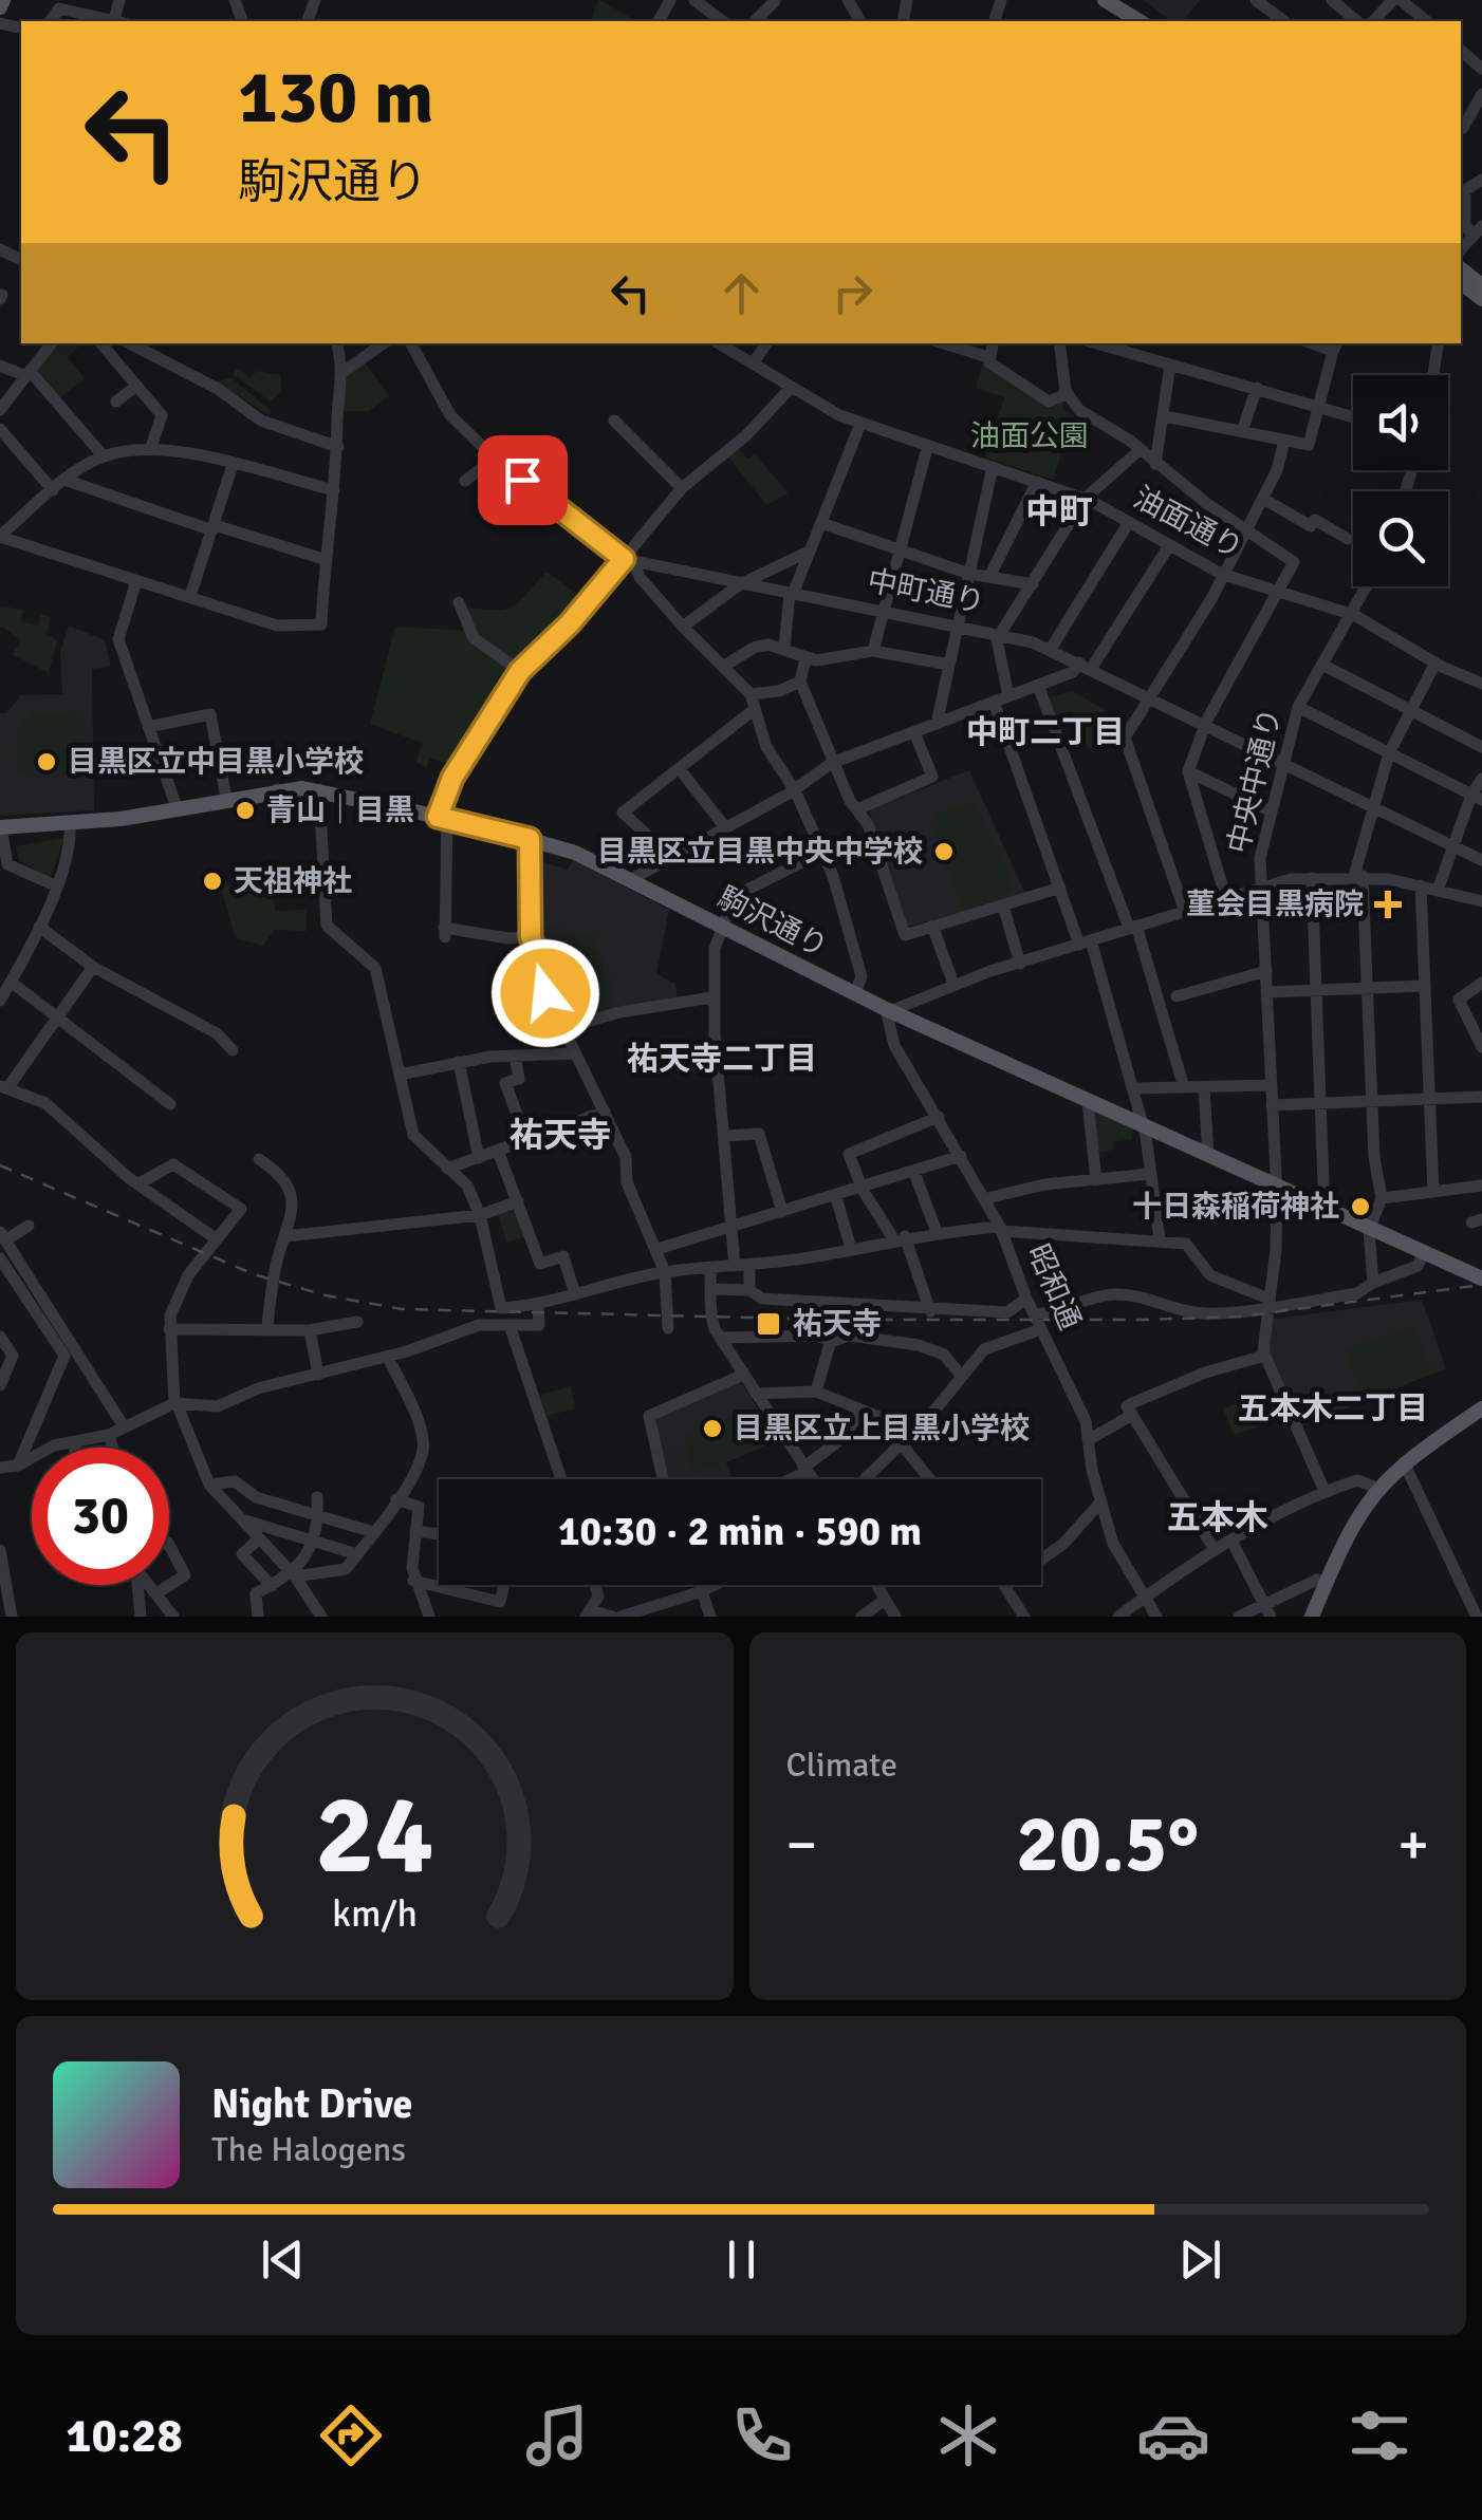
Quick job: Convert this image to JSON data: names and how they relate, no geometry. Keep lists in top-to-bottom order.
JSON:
{
  "streets": {
    "main road": ["駒沢通り"],
    "street": [
      "油面通り",
      "中町通り",
      "中央中通り",
      "昭和通"
    ]
  },
  "crossings": [
    ["油面通り", "中央中通り"],
    ["中町通り", "中央中通り"],
    ["中央中通り", "駒沢通り"],
    ["中央中通り", "昭和通"],
    ["駒沢通り", "昭和通"]
  ],
  "districts": [
    "中町",
    "中町二丁目",
    "祐天寺二丁目",
    "祐天寺",
    "五本木二丁目",
    "五本木"
  ],
  "parks": ["油面公園"],
  "places": {
    "other": [
      "目黒区立中目黒小学校",
      "青山｜目黒",
      "目黒区立目黒中央中学校",
      "天祖神社",
      "十日森稲荷神社",
      "目黒区立上目黒小学校"
    ],
    "health": ["菫会目黒病院"],
    "transit": ["祐天寺"]
  },
  "page": {
    "turn": ["130 m", "駒沢通り"],
    "limit": "30",
    "trip": "10:30 · 2 min · 590 m",
    "tile": "Climate",
    "heat": ["−", "20.5°", "+"],
    "song": ["Night Drive", "The Halogens"],
    "tabs": "10:28",
    "gauge": ["24", "km/h"]
  }
}
